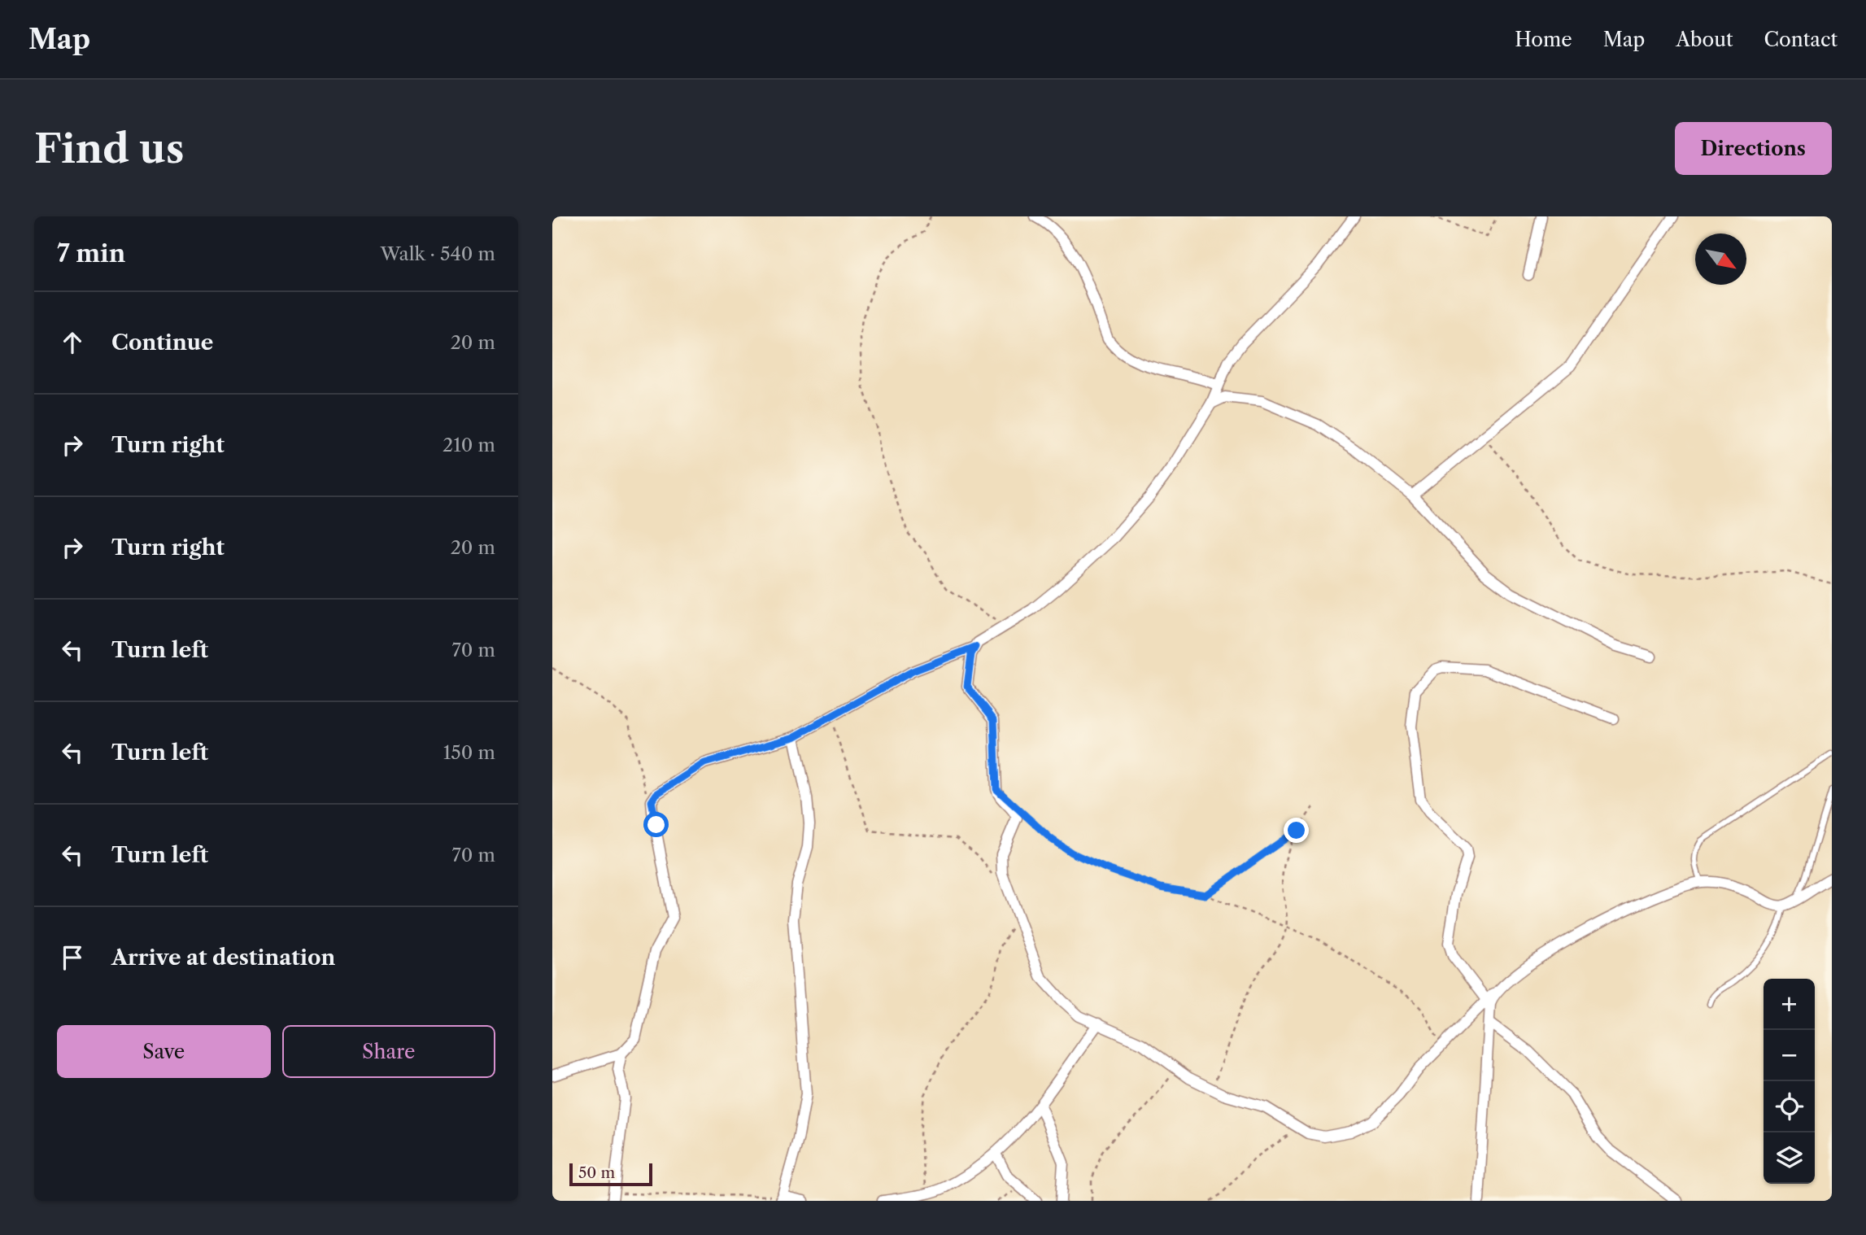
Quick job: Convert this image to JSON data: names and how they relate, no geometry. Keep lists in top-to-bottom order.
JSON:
{
  "scale_bar": "50 m",
  "north": "bottom right",
  "page": {
    "header": "Map",
    "nav": [
      "Home",
      "Map",
      "About",
      "Contact"
    ],
    "buttons": [
      "Directions",
      ["Save", "Share"]
    ],
    "title": "Find us",
    "heading": ["7 min", "Walk · 540 m"],
    "list": [
      ["Continue", "20 m"],
      ["Turn right", "210 m"],
      ["Turn right", "20 m"],
      ["Turn left", "70 m"],
      ["Turn left", "150 m"],
      ["Turn left", "70 m"],
      "Arrive at destination"
    ],
    "map_buttons": ["+", "−"],
    "scale": "50 m"
  }
}
